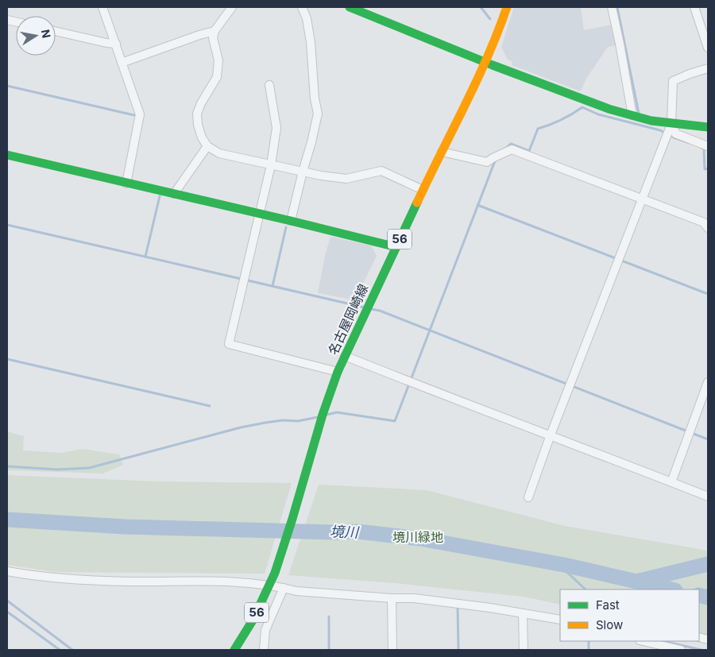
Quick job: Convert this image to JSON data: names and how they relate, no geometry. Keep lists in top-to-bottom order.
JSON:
{
  "streets": {
    "street": ["56", "名古屋岡崎線"]
  },
  "water": ["境川"],
  "parks": ["境川緑地"],
  "legend": ["Fast", "Slow"],
  "north": "right"
}
